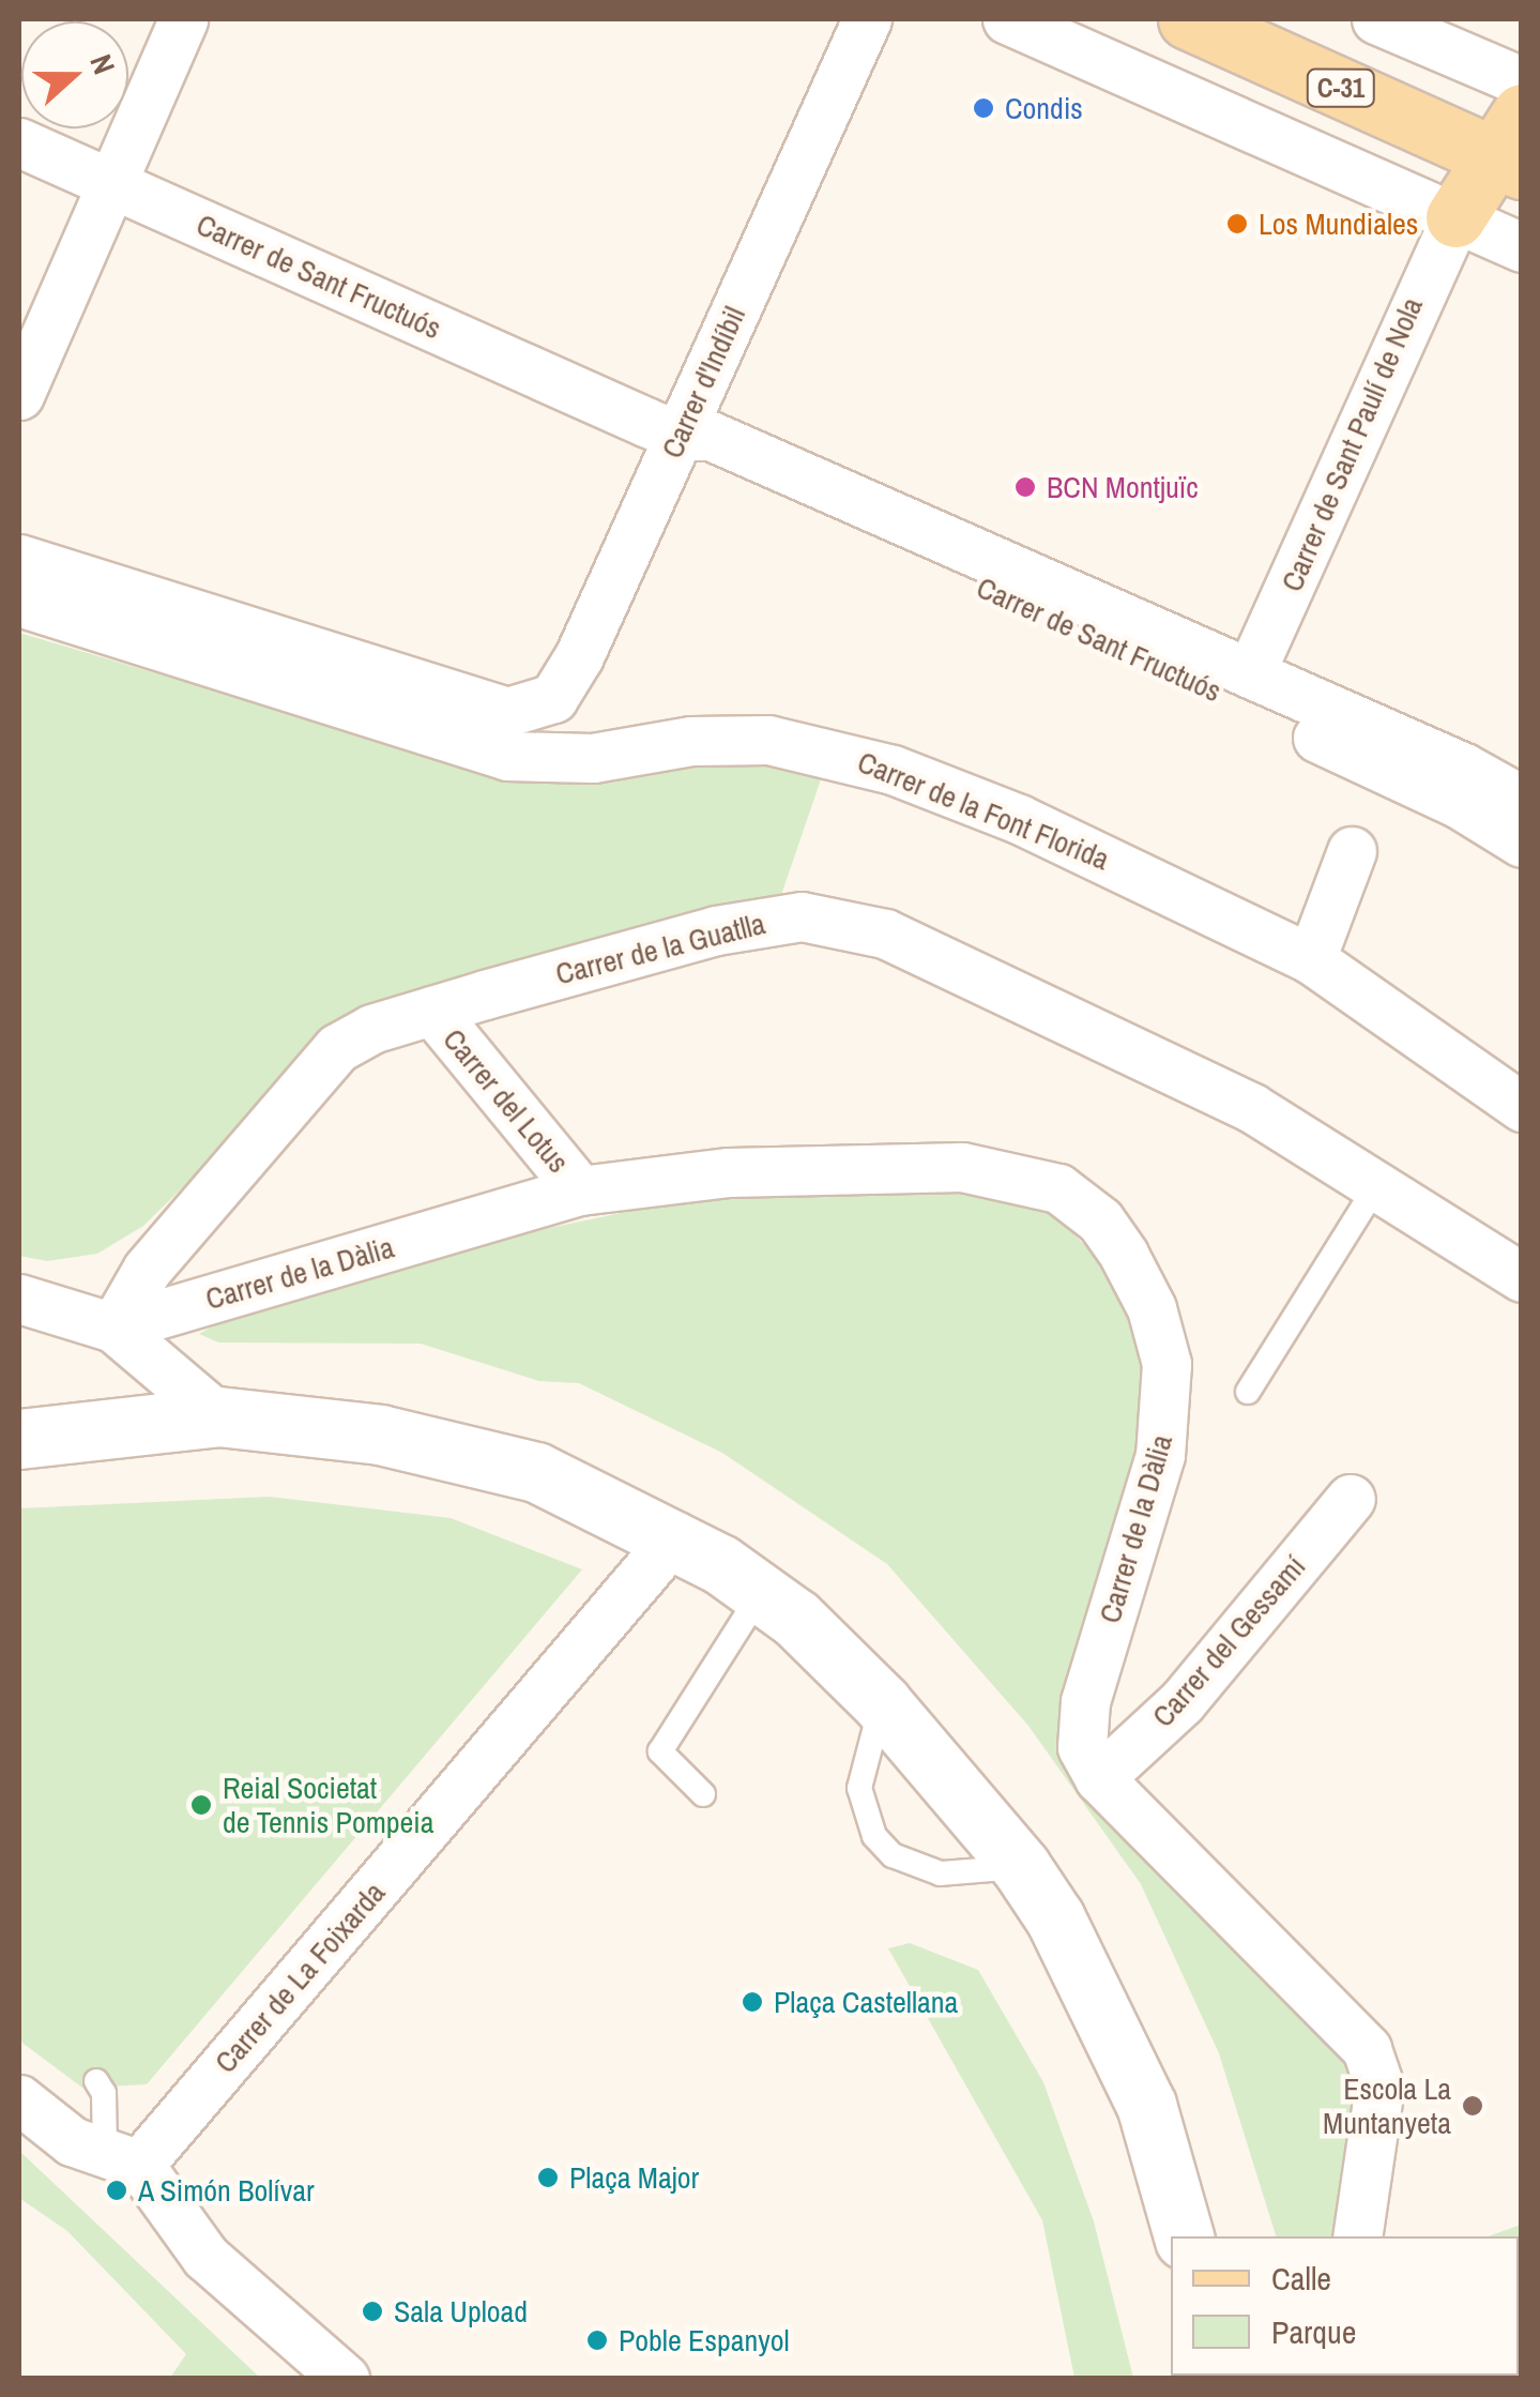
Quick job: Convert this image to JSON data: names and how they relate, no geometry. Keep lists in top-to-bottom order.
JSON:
{
  "streets": {
    "main road": ["C-31"],
    "street": [
      "Carrer de Sant Fructuós",
      "Carrer d'Indíbil",
      "Carrer de Sant Paulí de Nola",
      "Carrer de la Font Florida",
      "Carrer de la Guatlla",
      "Carrer del Lotus",
      "Carrer de la Dàlia",
      "Carrer del Gessamí",
      "Carrer de La Foixarda"
    ]
  },
  "crossings": [
    ["Carrer de Sant Fructuós", "Carrer d'Indíbil"],
    ["Carrer de Sant Fructuós", "Carrer de Sant Paulí de Nola"],
    ["Carrer de la Guatlla", "Carrer del Lotus"],
    ["Carrer de la Guatlla", "Carrer de la Dàlia"],
    ["Carrer del Lotus", "Carrer de la Dàlia"],
    ["Carrer de la Dàlia", "Carrer del Gessamí"]
  ],
  "places": [
    "Condis",
    "Los Mundiales",
    "BCN Montjuïc",
    "Reial Societat de Tennis Pompeia",
    "Plaça Castellana",
    "Escola La Muntanyeta",
    "Plaça Major",
    "A Simón Bolívar",
    "Sala Upload",
    "Poble Espanyol"
  ],
  "legend": ["Calle", "Parque"],
  "north": "right"
}
